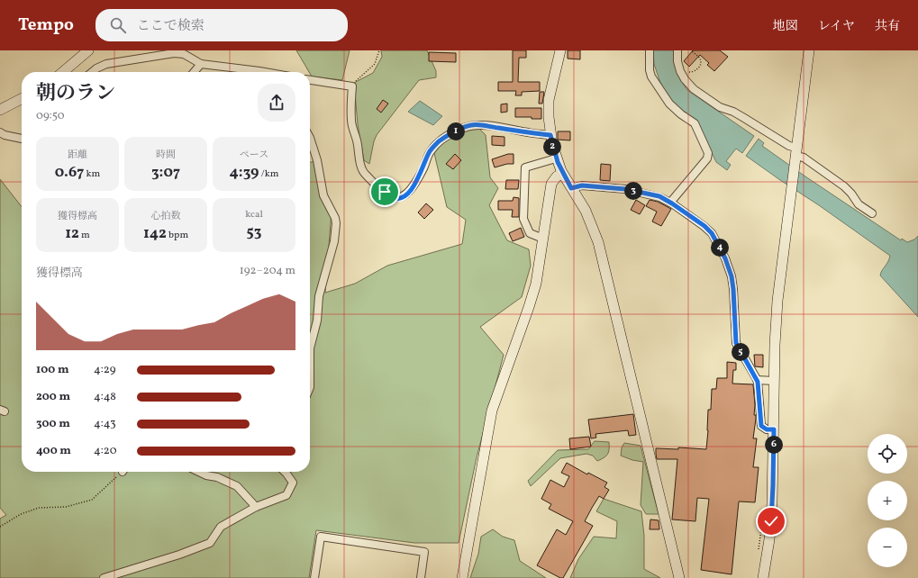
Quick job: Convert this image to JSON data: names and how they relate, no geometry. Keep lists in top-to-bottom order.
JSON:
{
  "page": {
    "header": "Tempo",
    "search": "ここで検索",
    "nav": ["地図", "レイヤ", "共有"],
    "heading": ["朝のラン", "09:50"],
    "pins": [
      "1",
      "2",
      "3",
      "4",
      "5",
      "6"
    ],
    "stats": [
      ["距離", "0.67 km"],
      ["時間", "3:07"],
      ["ペース", "4:39 /km"],
      ["獲得標高", "12 m"],
      ["心拍数", "142 bpm"],
      ["kcal", "53"]
    ],
    "chart": ["獲得標高", "192–204 m"],
    "list": [
      {
        "name": "100 m",
        "note": "4:29"
      },
      {
        "name": "200 m",
        "note": "4:48"
      },
      {
        "name": "300 m",
        "note": "4:43"
      },
      {
        "name": "400 m",
        "note": "4:20"
      }
    ],
    "map_buttons": ["+", "−"]
  }
}
